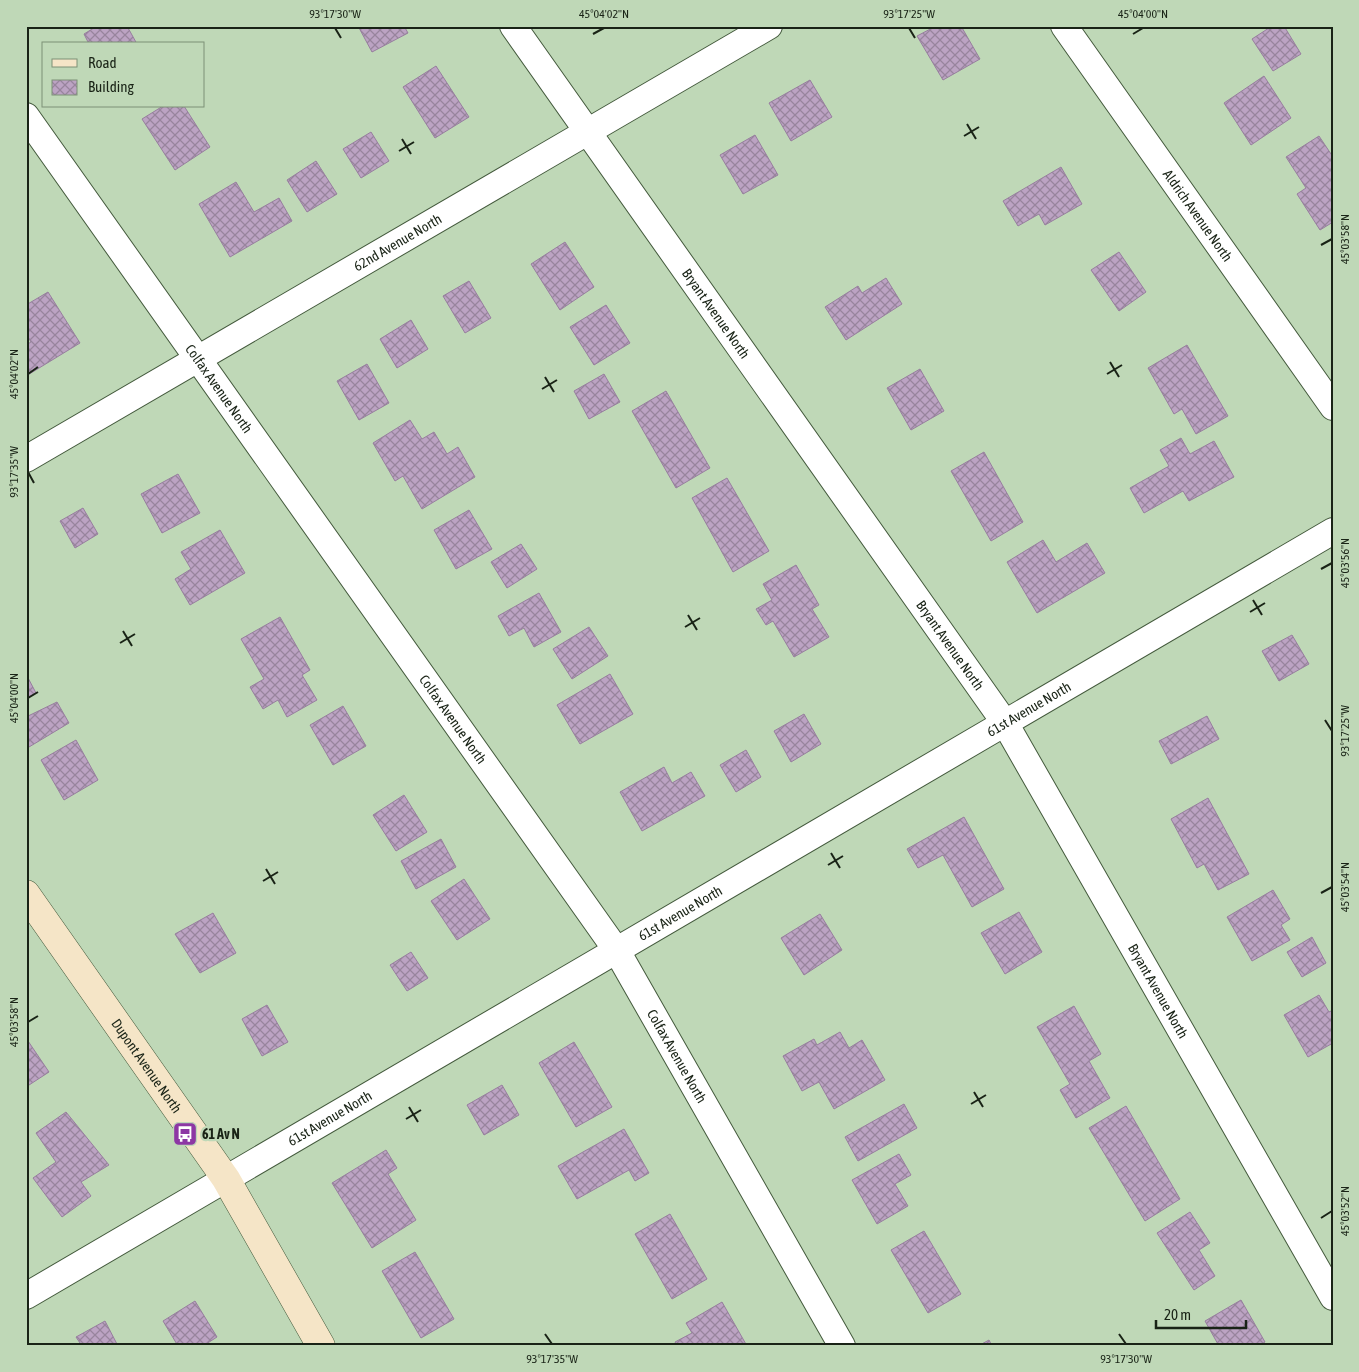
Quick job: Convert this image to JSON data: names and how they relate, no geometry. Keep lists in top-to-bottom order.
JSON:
{
  "streets": {
    "street": [
      "Aldrich Avenue North",
      "62nd Avenue North",
      "Bryant Avenue North",
      "Colfax Avenue North",
      "61st Avenue North",
      "Dupont Avenue North"
    ]
  },
  "crossings": [
    ["62nd Avenue North", "Bryant Avenue North"],
    ["62nd Avenue North", "Colfax Avenue North"],
    ["Bryant Avenue North", "61st Avenue North"],
    ["Colfax Avenue North", "61st Avenue North"],
    ["61st Avenue North", "Dupont Avenue North"]
  ],
  "places": {
    "bus stop": ["61 Av N"]
  },
  "legend": ["Road", "Building"],
  "scale_bar": "20 m",
  "coordinates": [
    "93°17'30\"W",
    "45°04'02\"N",
    "93°17'25\"W",
    "45°04'00\"N",
    "45°03'58\"N",
    "93°17'35\"W",
    "45°03'56\"N",
    "45°03'54\"N",
    "45°03'52\"N"
  ]
}
